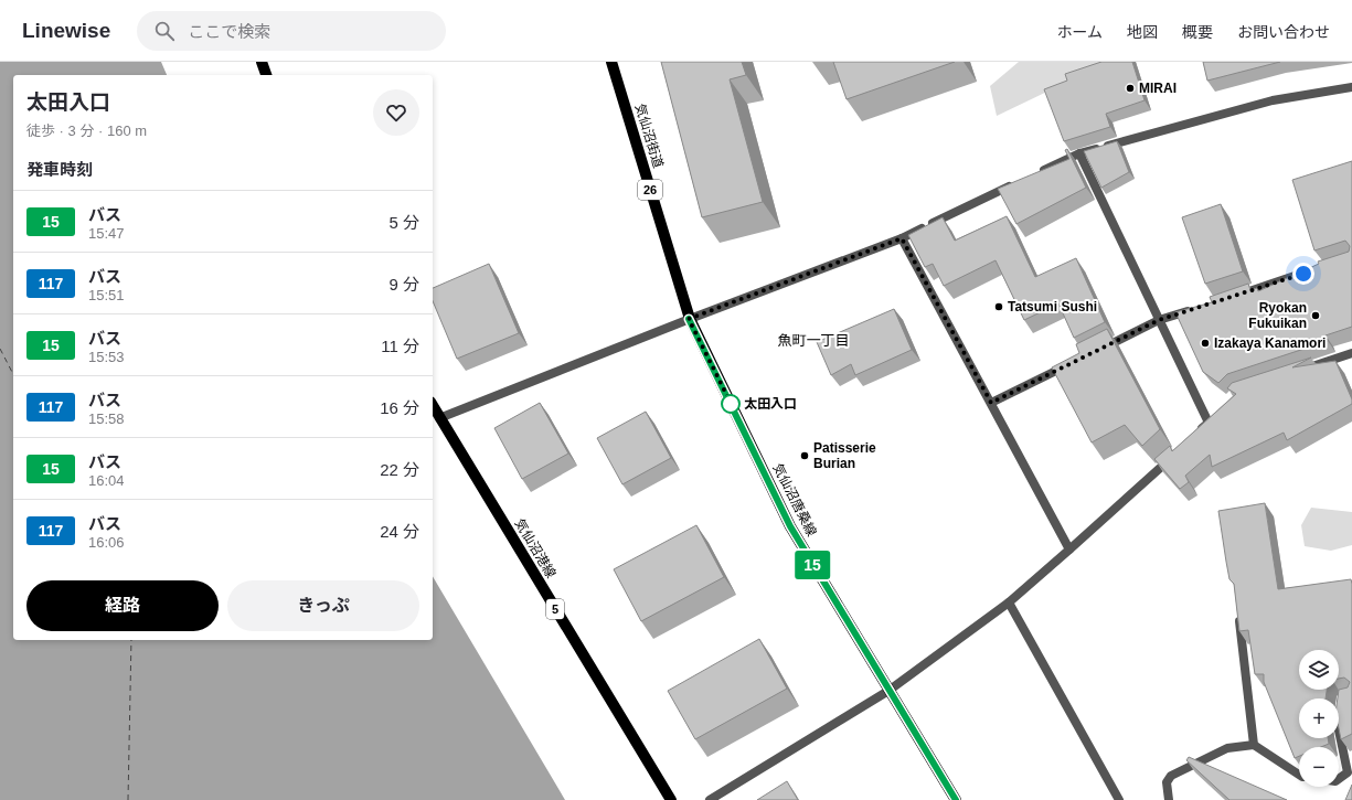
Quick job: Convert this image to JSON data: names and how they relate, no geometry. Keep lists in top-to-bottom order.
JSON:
{
  "streets": {
    "main road": [
      "気仙沼街道",
      "26",
      "気仙沼唐桑線",
      "気仙沼港線",
      "5"
    ]
  },
  "crossings": [
    ["気仙沼街道", "気仙沼唐桑線"]
  ],
  "districts": ["魚町一丁目"],
  "places": [
    "MIRAI",
    "Tatsumi Sushi",
    "Ryokan Fukuikan",
    "Izakaya Kanamori",
    "太田入口",
    "Patisserie Burian"
  ],
  "lines": ["bus line 15"],
  "page": {
    "header": "Linewise",
    "search": "ここで検索",
    "nav": [
      "ホーム",
      "地図",
      "概要",
      "お問い合わせ"
    ],
    "on_map": "15",
    "heading": [
      ["太田入口", "徒歩 · 3 分 · 160 m"],
      "発車時刻"
    ],
    "list": [
      {
        "mark": "15",
        "name": "バス",
        "note": "15:47",
        "value": "5 分"
      },
      {
        "mark": "117",
        "name": "バス",
        "note": "15:51",
        "value": "9 分"
      },
      {
        "mark": "15",
        "name": "バス",
        "note": "15:53",
        "value": "11 分"
      },
      {
        "mark": "117",
        "name": "バス",
        "note": "15:58",
        "value": "16 分"
      },
      {
        "mark": "15",
        "name": "バス",
        "note": "16:04",
        "value": "22 分"
      },
      {
        "mark": "117",
        "name": "バス",
        "note": "16:06",
        "value": "24 分"
      }
    ],
    "buttons": ["経路", "きっぷ"],
    "map_buttons": ["+", "−"]
  }
}
